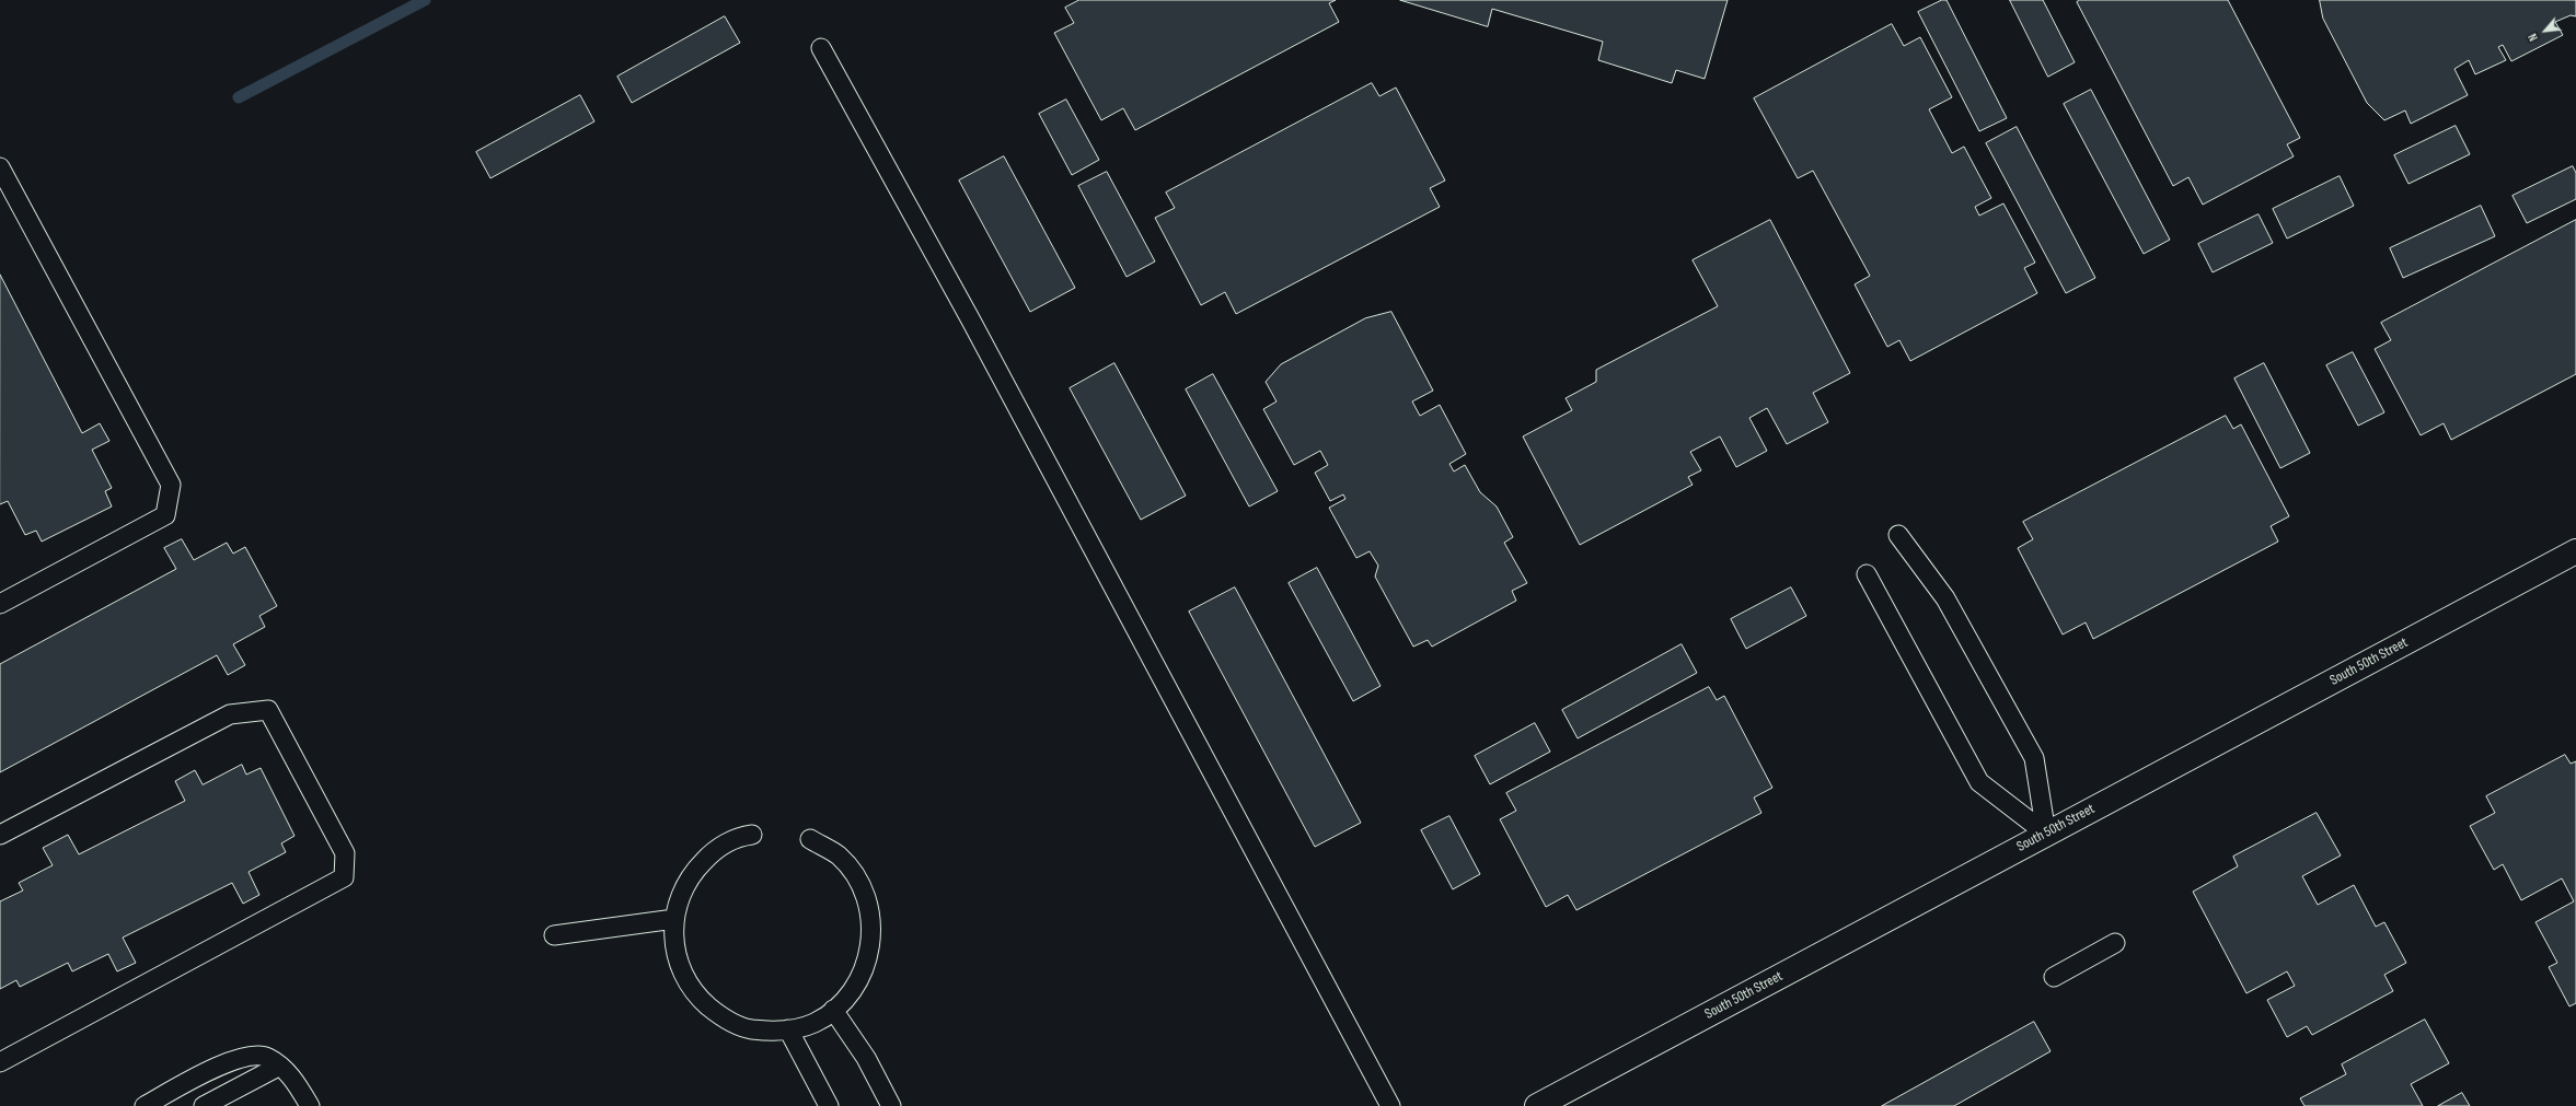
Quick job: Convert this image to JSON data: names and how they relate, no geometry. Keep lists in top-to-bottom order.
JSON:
{
  "streets": {
    "street": ["South 50th Street"]
  },
  "north": "bottom left"
}
